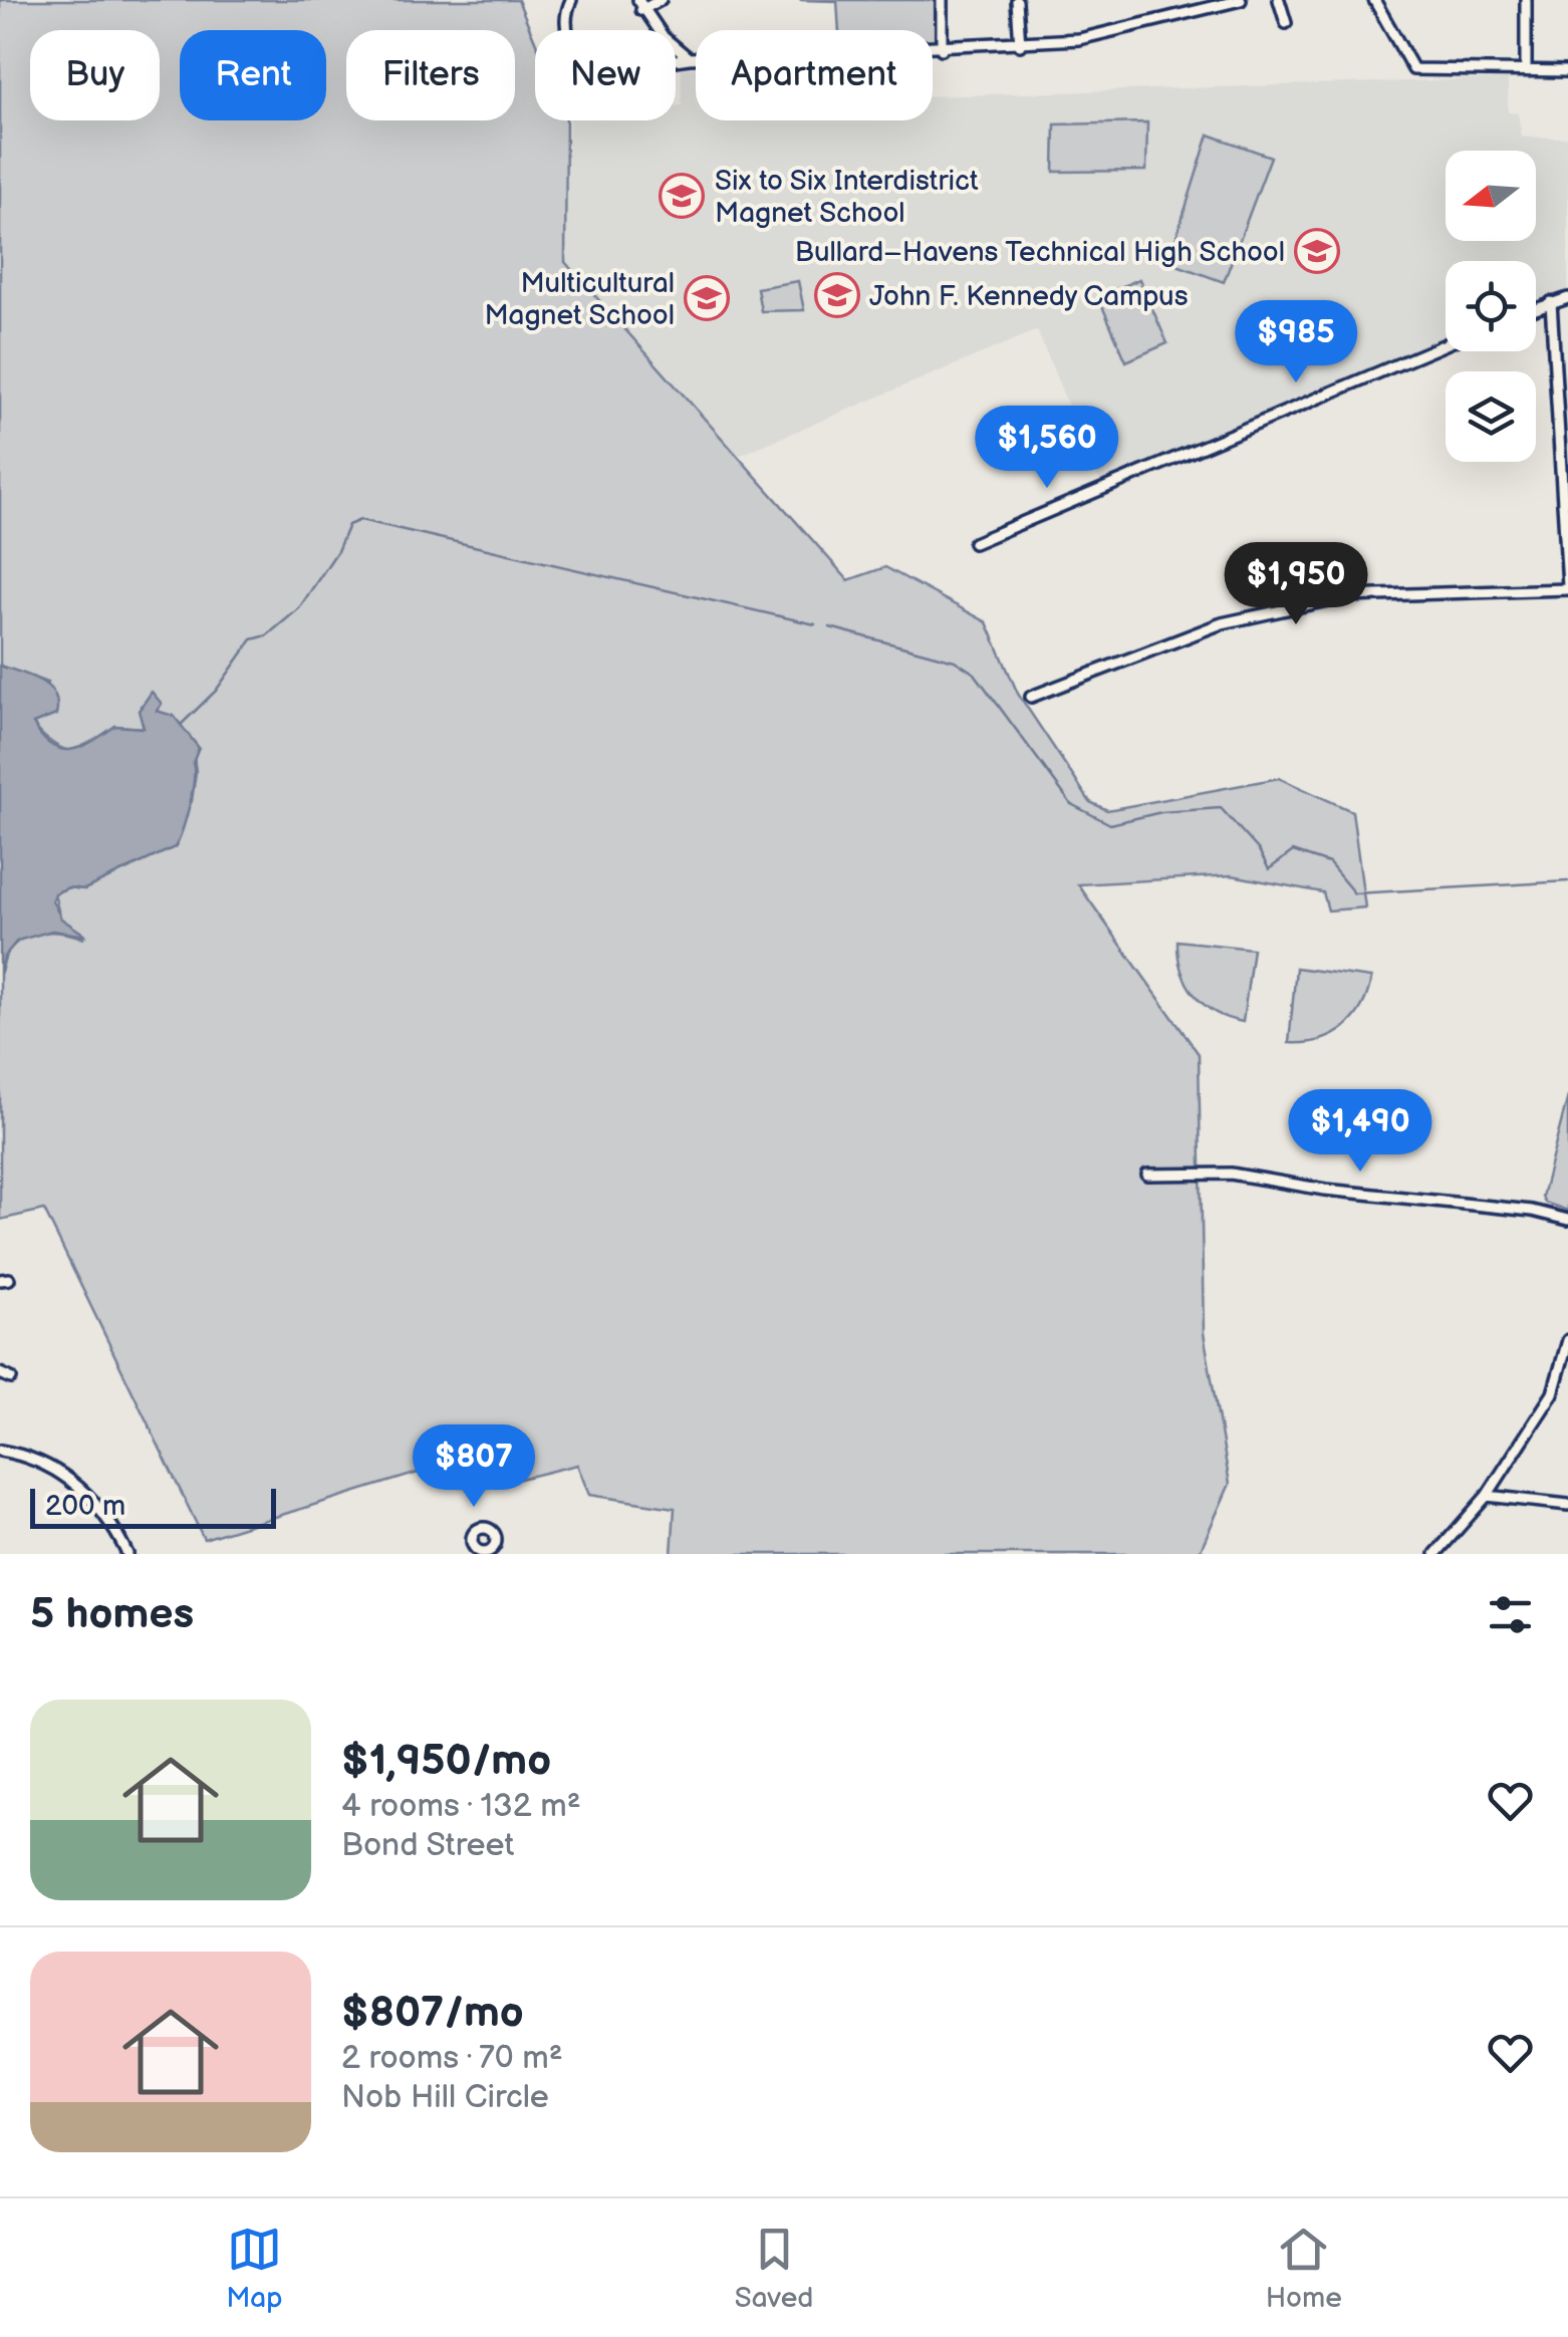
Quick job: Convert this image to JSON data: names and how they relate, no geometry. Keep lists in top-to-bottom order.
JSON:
{
  "places": {
    "school or university": [
      "Six to Six Interdistrict Magnet School",
      "Bullard–Havens Technical High School",
      "John F. Kennedy Campus",
      "Multicultural Magnet School"
    ]
  },
  "scale_bar": "200 m",
  "north": "left",
  "page": {
    "chip": [
      "Buy",
      "Rent",
      "Filters",
      "New",
      "Apartment"
    ],
    "price": [
      "$985",
      "$1,560",
      "$1,950",
      "$1,490",
      "$807"
    ],
    "scale": "200 m",
    "heading": "5 homes",
    "list": [
      {
        "name": "$1,950/mo",
        "note": "4 rooms · 132 m² · Bond Street"
      },
      {
        "name": "$807/mo",
        "note": "2 rooms · 70 m² · Nob Hill Circle"
      }
    ],
    "tabs": ["Map", "Saved", "Home"]
  }
}
